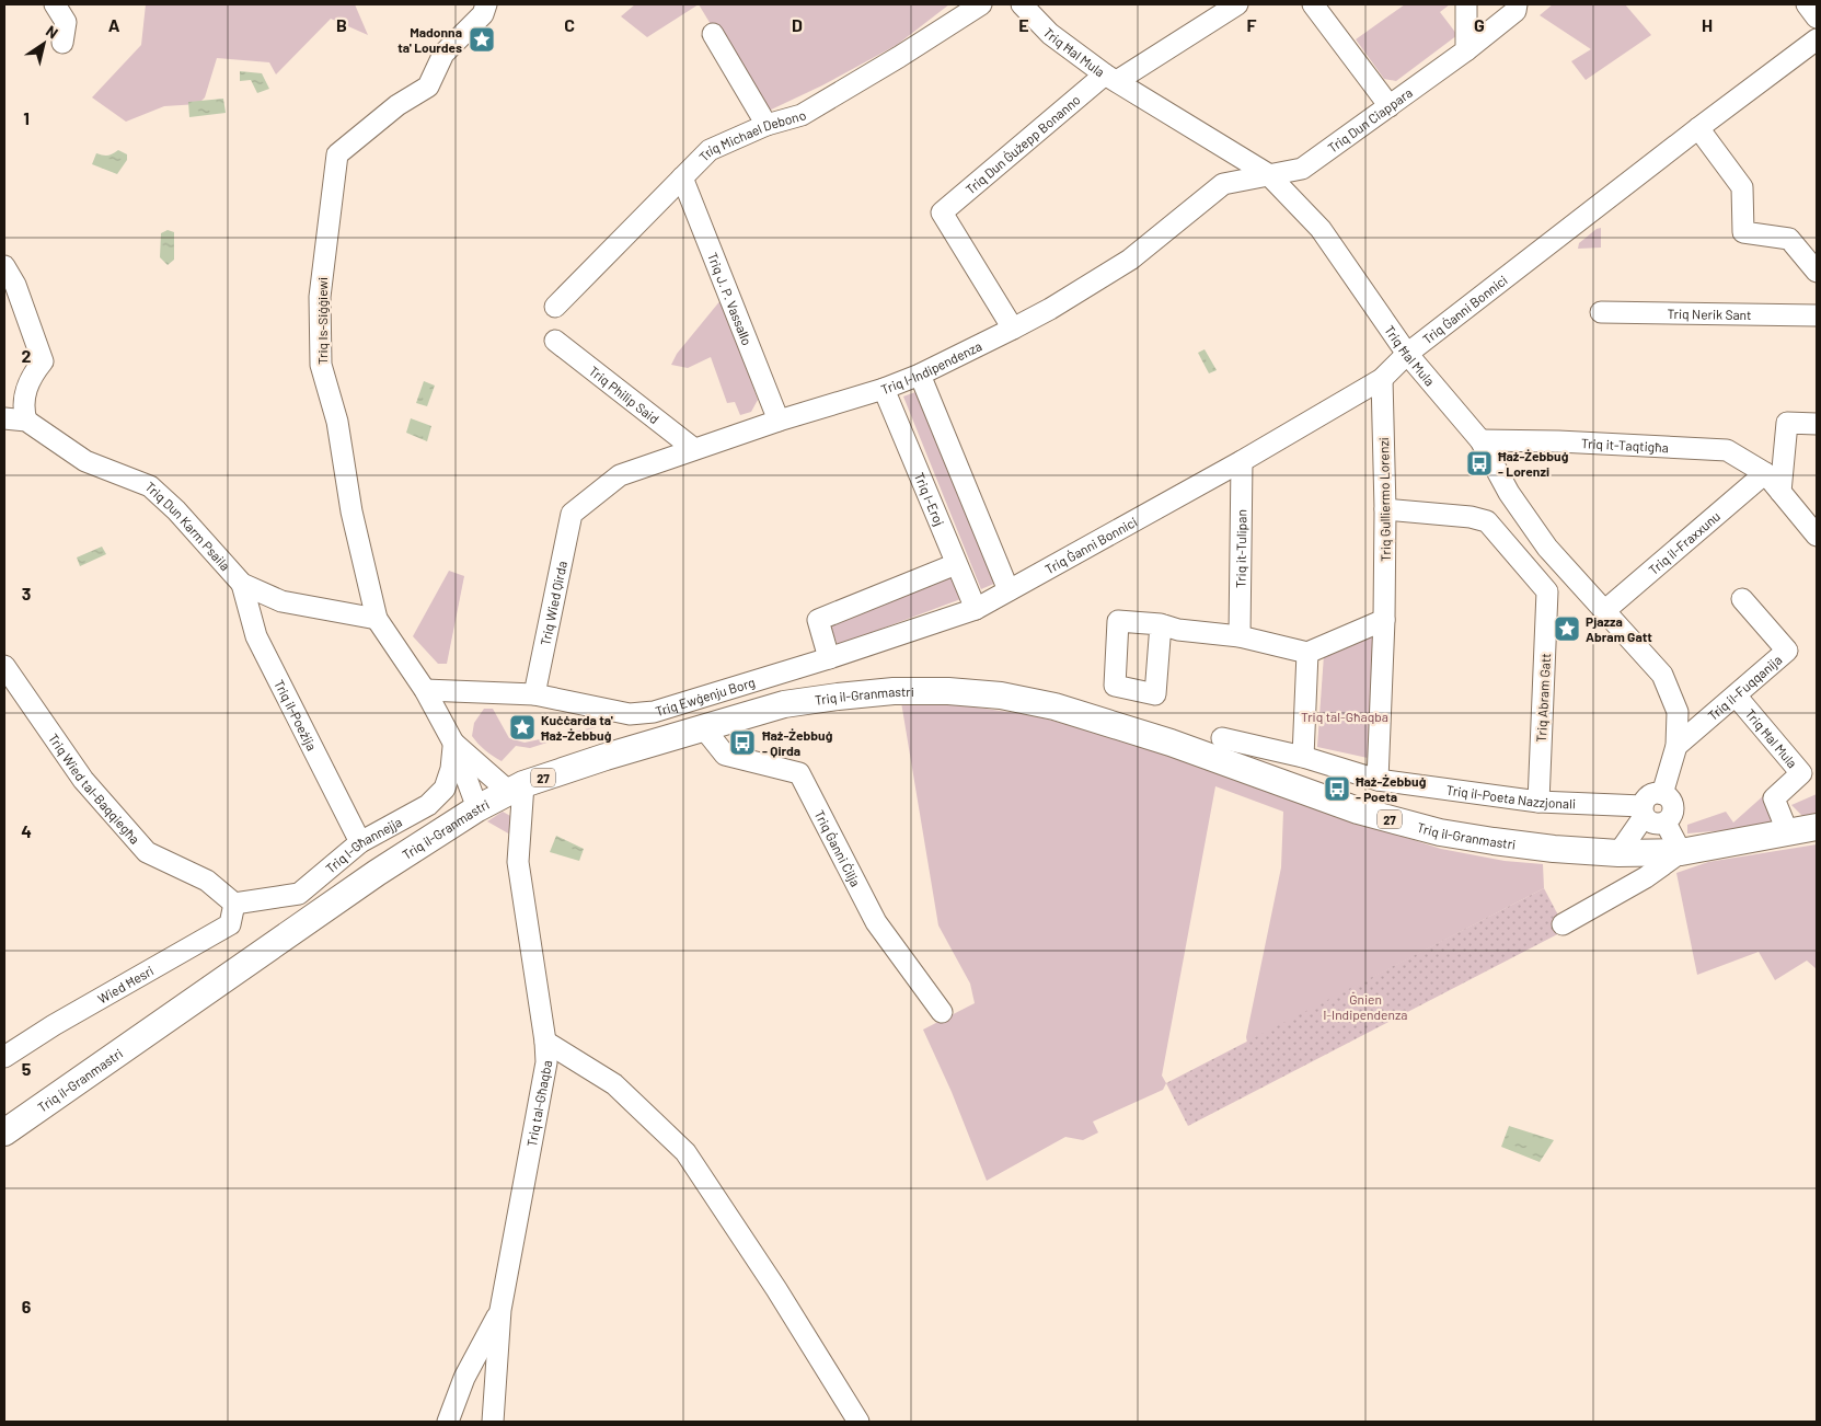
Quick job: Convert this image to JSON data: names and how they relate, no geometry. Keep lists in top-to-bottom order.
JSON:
{
  "streets": {
    "main road": ["Triq il-Granmastri", "27"],
    "street": [
      "Triq Ħal Mula",
      "Triq Dun Ciappara",
      "Triq Michael Debono",
      "Triq Dun Ġużepp Bonanno",
      "Triq J. P. Vassallo",
      "Triq Ġanni Bonnici",
      "Triq Nerik Sant",
      "Triq Is-Siġġiewi",
      "Triq l-Indipendenza",
      "Triq Philip Said",
      "Triq it-Taqtigħa",
      "Triq l-Eroj",
      "Triq Gulliermo Lorenzi",
      "Triq Dun Karm Psaila",
      "Triq il-Fraxxunu",
      "Triq it-Tulipan",
      "Triq Wied Qirda",
      "Triq il-Fuqqanija",
      "Triq Ewġenju Borg",
      "Triq Abram Gatt",
      "Triq il-Poeżija",
      "Triq Wied tal-Baqqiegħa",
      "Triq il-Poeta Nazzjonali",
      "Triq l-Għannejja",
      "Triq Ġanni Ċilja",
      "Wied Ħesri",
      "Triq tal-Għaqba"
    ]
  },
  "crossings": [
    ["Triq Ħal Mula", "Triq Dun Ciappara"],
    ["Triq Ħal Mula", "Triq Dun Ġużepp Bonanno"],
    ["Triq Ħal Mula", "Triq Ġanni Bonnici"],
    ["Triq Ħal Mula", "Triq l-Indipendenza"],
    ["Triq Ħal Mula", "Triq it-Taqtigħa"],
    ["Triq Ħal Mula", "Triq il-Fraxxunu"],
    ["Triq Ħal Mula", "Triq il-Fuqqanija"],
    ["Triq Ħal Mula", "Triq il-Granmastri"],
    ["Triq Ħal Mula", "Triq il-Poeta Nazzjonali"],
    ["Triq Dun Ciappara", "Triq l-Indipendenza"],
    ["Triq Michael Debono", "Triq J. P. Vassallo"],
    ["Triq Dun Ġużepp Bonanno", "Triq l-Indipendenza"],
    ["Triq J. P. Vassallo", "Triq l-Indipendenza"],
    ["Triq Ġanni Bonnici", "Triq l-Eroj"],
    ["Triq Ġanni Bonnici", "Triq Gulliermo Lorenzi"],
    ["Triq Ġanni Bonnici", "Triq it-Tulipan"],
    ["Triq Ġanni Bonnici", "Triq Ewġenju Borg"],
    ["Triq Is-Siġġiewi", "Triq Dun Karm Psaila"],
    ["Triq Is-Siġġiewi", "Triq Ewġenju Borg"],
    ["Triq Is-Siġġiewi", "Triq il-Granmastri"],
    ["Triq Is-Siġġiewi", "Triq l-Għannejja"],
    ["Triq Is-Siġġiewi", "Triq tal-Għaqba"],
    ["Triq l-Indipendenza", "Triq Philip Said"],
    ["Triq l-Indipendenza", "Triq l-Eroj"],
    ["Triq l-Indipendenza", "Triq Wied Qirda"],
    ["Triq it-Taqtigħa", "Triq il-Fraxxunu"],
    ["Triq l-Eroj", "Triq Ewġenju Borg"],
    ["Triq Gulliermo Lorenzi", "Triq Abram Gatt"],
    ["Triq Gulliermo Lorenzi", "Triq il-Poeta Nazzjonali"],
    ["Triq Dun Karm Psaila", "Triq il-Poeżija"],
    ["Triq Wied Qirda", "Triq Ewġenju Borg"],
    ["Triq il-Granmastri", "Triq Ġanni Ċilja"],
    ["Triq il-Granmastri", "Triq tal-Għaqba"],
    ["Triq Abram Gatt", "Triq il-Poeta Nazzjonali"],
    ["Triq il-Poeżija", "Triq l-Għannejja"],
    ["Triq Wied tal-Baqqiegħa", "Triq l-Għannejja"],
    ["Triq Wied tal-Baqqiegħa", "Wied Ħesri"],
    ["Triq l-Għannejja", "Wied Ħesri"]
  ],
  "parks": ["Triq tal-Għaqba", "Ġnien l-Indipendenza"],
  "places": {
    "place": ["Madonna ta' Lourdes", "Pjazza Abram Gatt", "Kuċċarda ta' Ħaż-Żebbuġ"],
    "bus stop": ["Ħaż-Żebbuġ - Lorenzi", "Ħaż-Żebbuġ - Qirda", "Ħaż-Żebbuġ - Poeta"]
  },
  "north": "top right",
  "grid": {
    "columns": [
      "A",
      "B",
      "C",
      "D",
      "E",
      "F",
      "G",
      "H"
    ],
    "rows": [
      "1",
      "2",
      "3",
      "4",
      "5",
      "6"
    ]
  }
}
